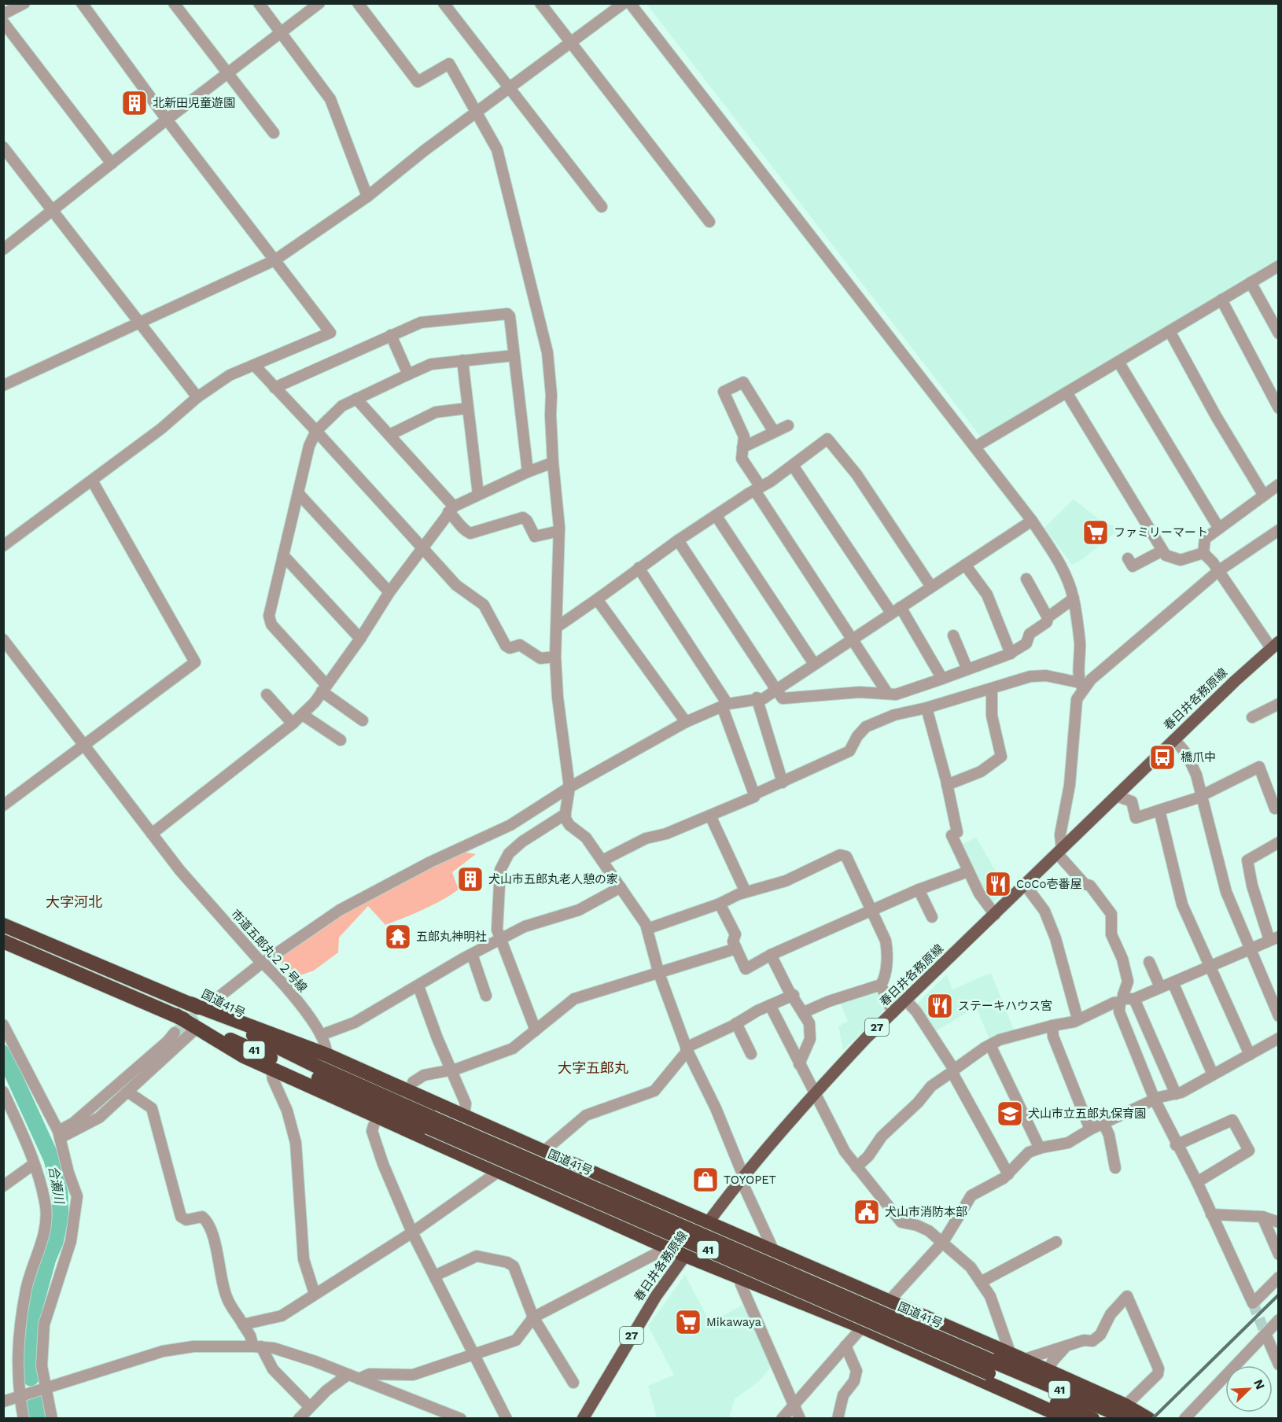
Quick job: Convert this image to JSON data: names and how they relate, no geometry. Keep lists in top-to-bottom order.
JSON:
{
  "streets": {
    "highway": ["国道41号", "41"],
    "main road": ["春日井各務原線", "27"],
    "street": ["市道五郎丸２２号線"]
  },
  "crossings": [
    ["春日井各務原線", "41"],
    ["市道五郎丸２２号線", "41"],
    ["国道41号", "41"]
  ],
  "districts": ["大字河北", "大字五郎丸"],
  "water": ["合瀬川"],
  "places": {
    "building": ["北新田児童遊園", "犬山市五郎丸老人憩の家"],
    "supermarket": ["ファミリーマート", "Mikawaya"],
    "bus stop": ["橋爪中"],
    "restaurant": ["CoCo壱番屋", "ステーキハウス宮"],
    "temple": ["五郎丸神明社"],
    "school or university": ["犬山市立五郎丸保育園"],
    "shop": ["TOYOPET"],
    "public building": ["犬山市消防本部"]
  },
  "north": "top right"
}
